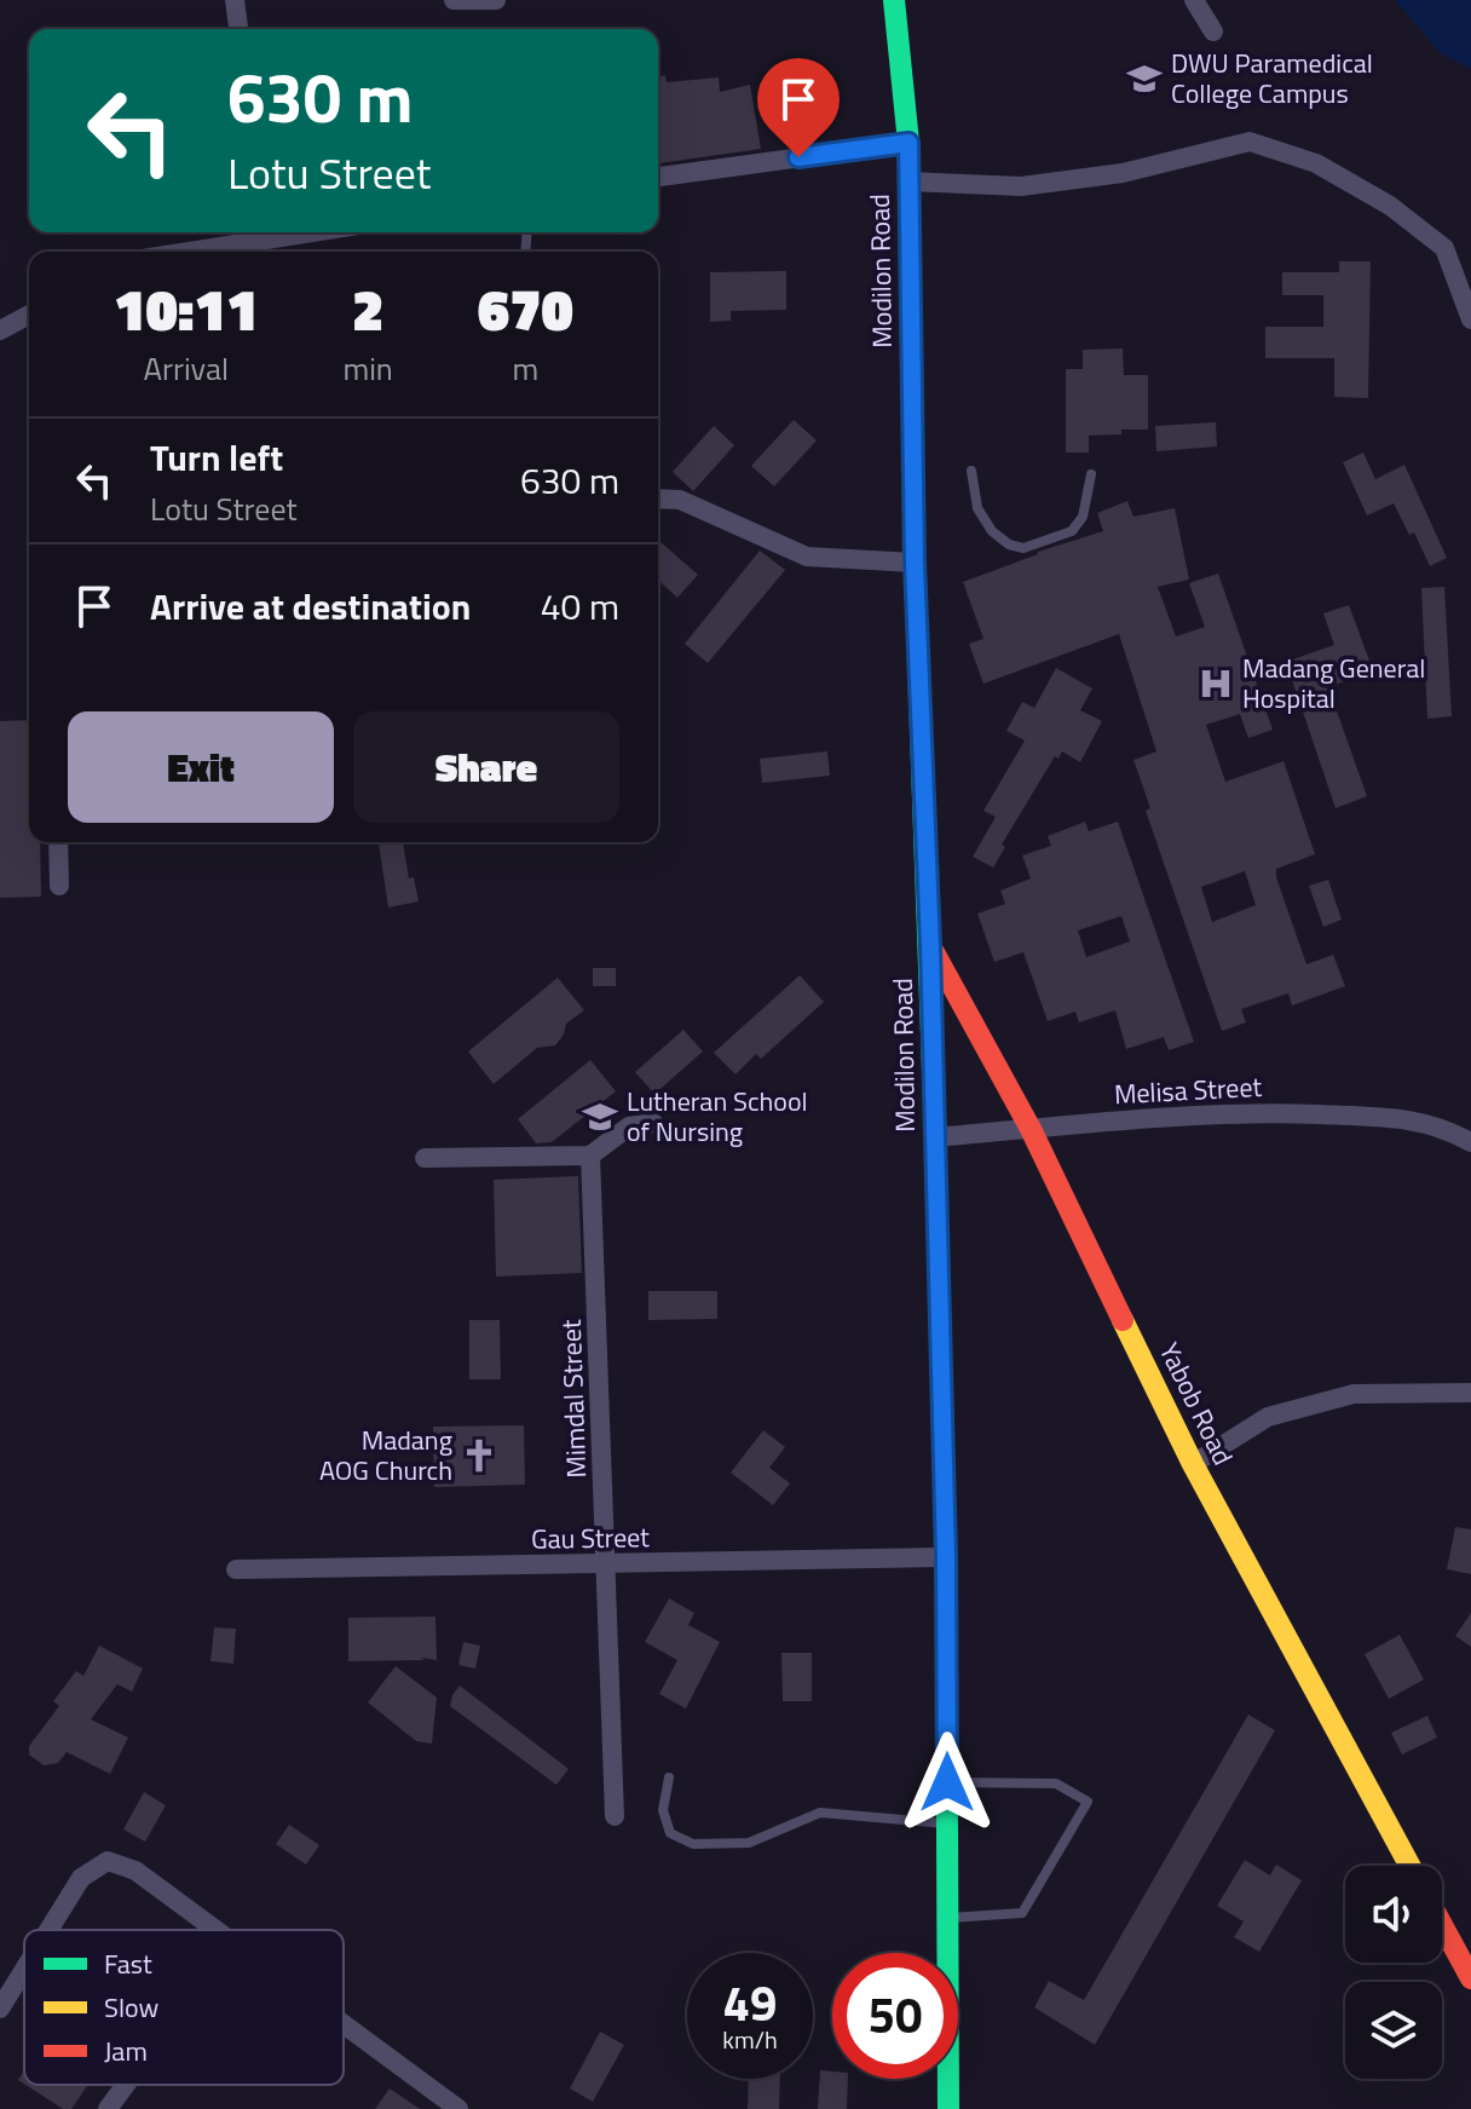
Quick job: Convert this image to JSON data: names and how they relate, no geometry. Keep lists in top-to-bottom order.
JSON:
{
  "streets": {
    "main road": ["Modilon Road", "Yabob Road"],
    "street": ["Melisa Street", "Mimdal Street", "Gau Street"]
  },
  "crossings": [
    ["Modilon Road", "Melisa Street"],
    ["Modilon Road", "Yabob Road"],
    ["Modilon Road", "Gau Street"],
    ["Melisa Street", "Yabob Road"],
    ["Mimdal Street", "Gau Street"]
  ],
  "places": {
    "school or university": ["DWU Paramedical College Campus", "Lutheran School of Nursing"],
    "hospital": ["Madang General Hospital"],
    "church": ["Madang AOG Church"]
  },
  "legend": ["Fast", "Slow", "Jam"],
  "page": {
    "turn": ["630 m", "Lotu Street"],
    "eta": [
      "10:11",
      "Arrival",
      "2",
      "min",
      "670",
      "m"
    ],
    "list": [
      {
        "name": "Turn left",
        "note": "Lotu Street",
        "value": "630 m"
      },
      {
        "name": "Arrive at destination",
        "value": "40 m"
      }
    ],
    "buttons": ["Exit", "Share"],
    "speed": "49 km/h",
    "limit": "50"
  }
}
